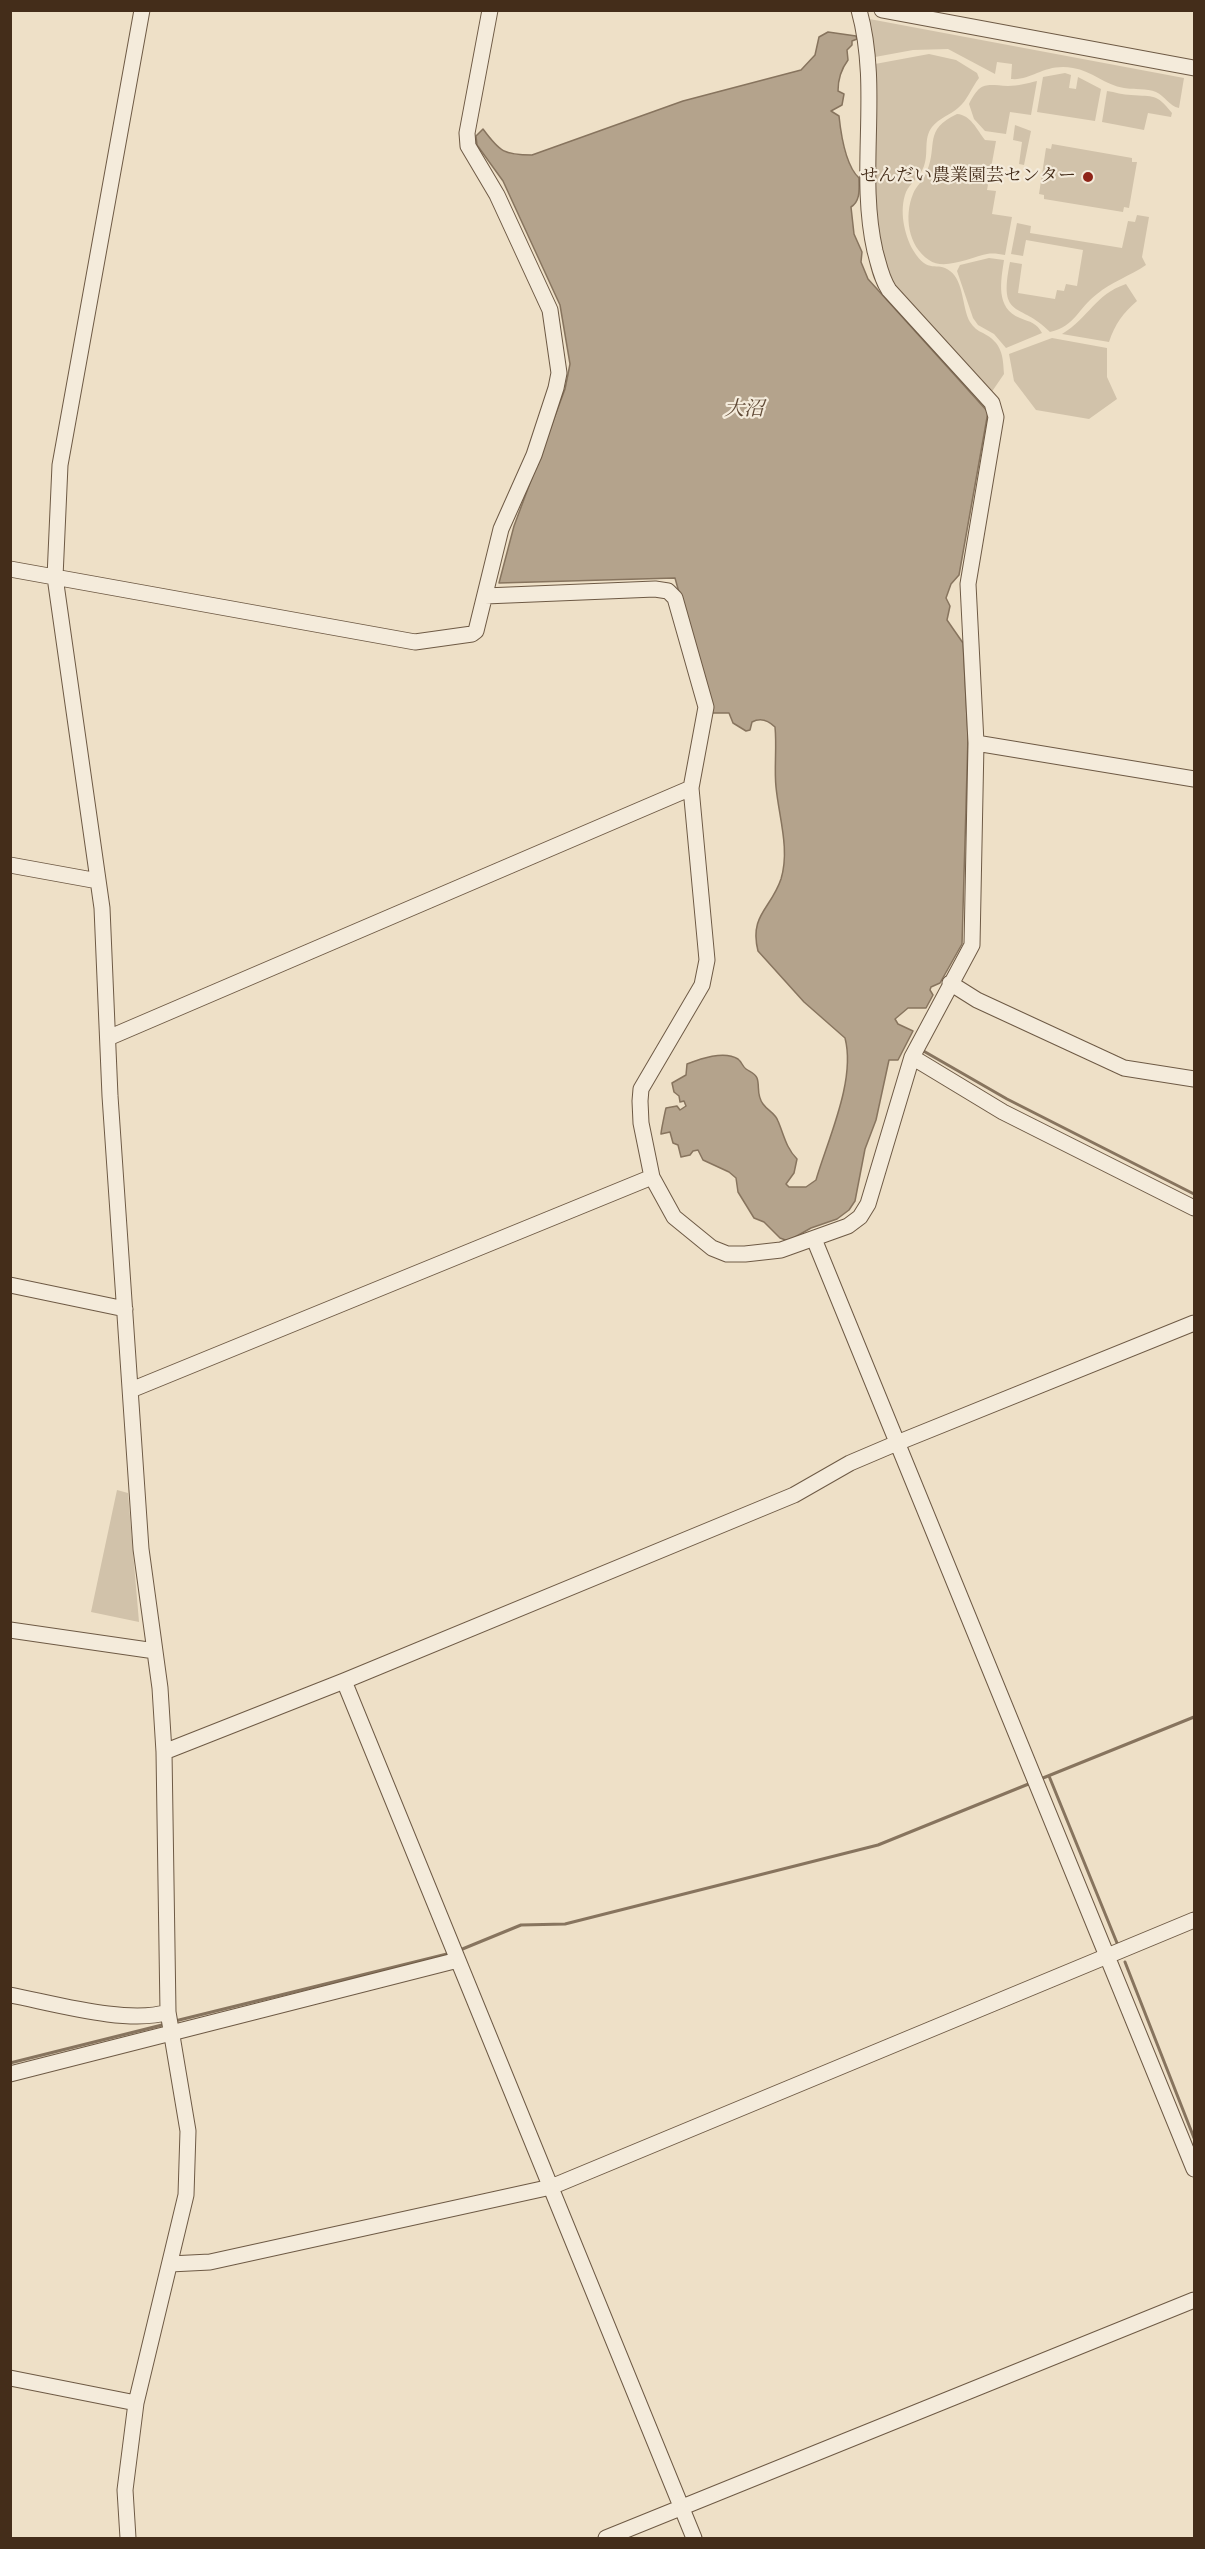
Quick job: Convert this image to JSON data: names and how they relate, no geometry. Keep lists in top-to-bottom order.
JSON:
{
  "water": ["大沼"],
  "places": ["せんだい農業園芸センター"]
}
